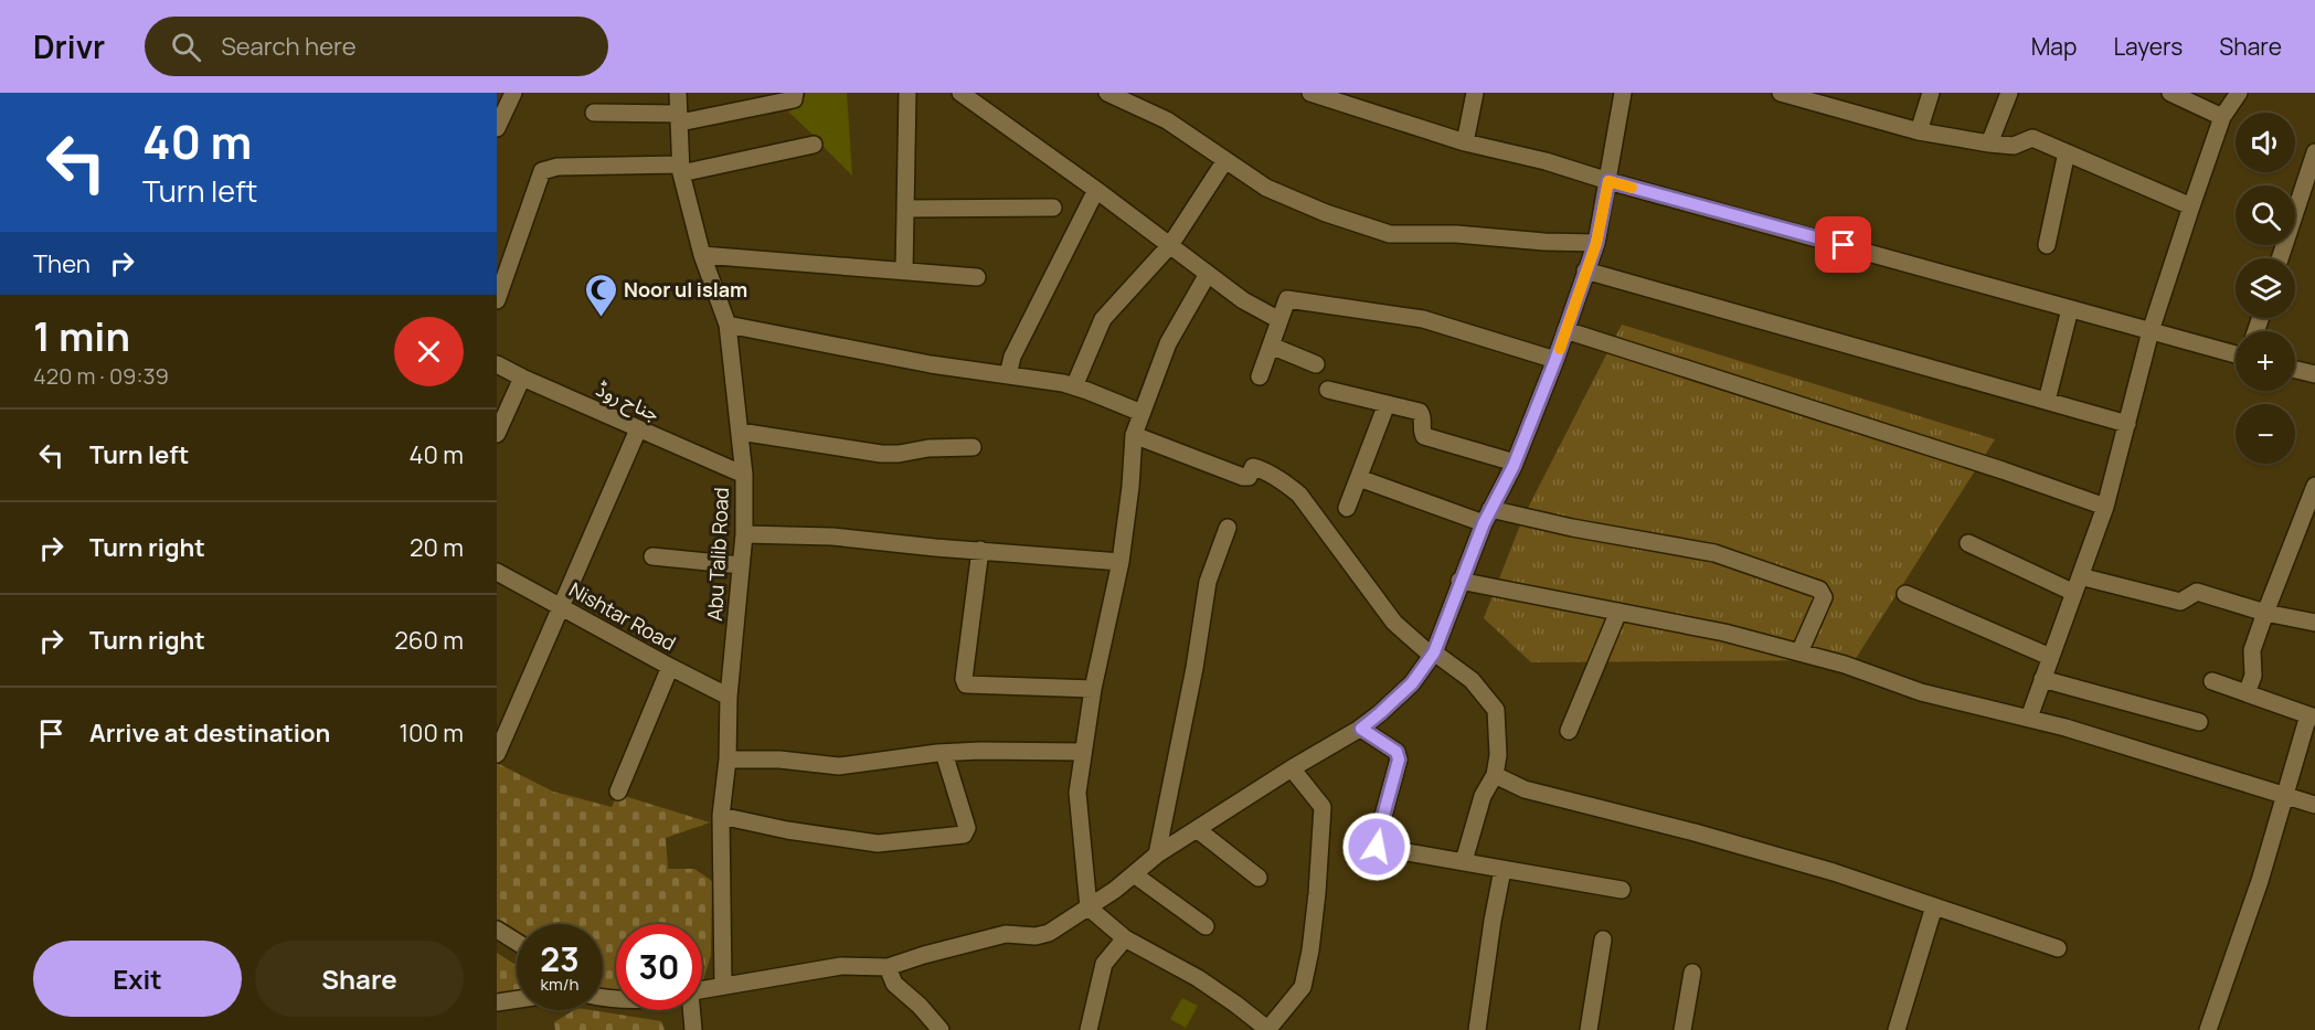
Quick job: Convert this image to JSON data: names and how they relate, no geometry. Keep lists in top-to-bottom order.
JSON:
{
  "streets": {
    "street": ["جناح روڈ", "Abu Talib Road", "Nishtar Road"]
  },
  "crossings": [
    ["جناح روڈ", "Abu Talib Road"],
    ["Abu Talib Road", "Nishtar Road"]
  ],
  "places": {
    "mosque": ["Noor ul islam"]
  },
  "page": {
    "header": "Drivr",
    "search": "Search here",
    "nav": ["Map", "Layers", "Share"],
    "turn": ["40 m", "Turn left"],
    "map_buttons": ["+", "−"],
    "then": "Then",
    "heading": ["1 min", "420 m · 09:39"],
    "list": [
      {
        "name": "Turn left",
        "value": "40 m"
      },
      {
        "name": "Turn right",
        "value": "20 m"
      },
      {
        "name": "Turn right",
        "value": "260 m"
      },
      {
        "name": "Arrive at destination",
        "value": "100 m"
      }
    ],
    "speed": "23 km/h",
    "limit": "30",
    "buttons": ["Exit", "Share"]
  }
}
